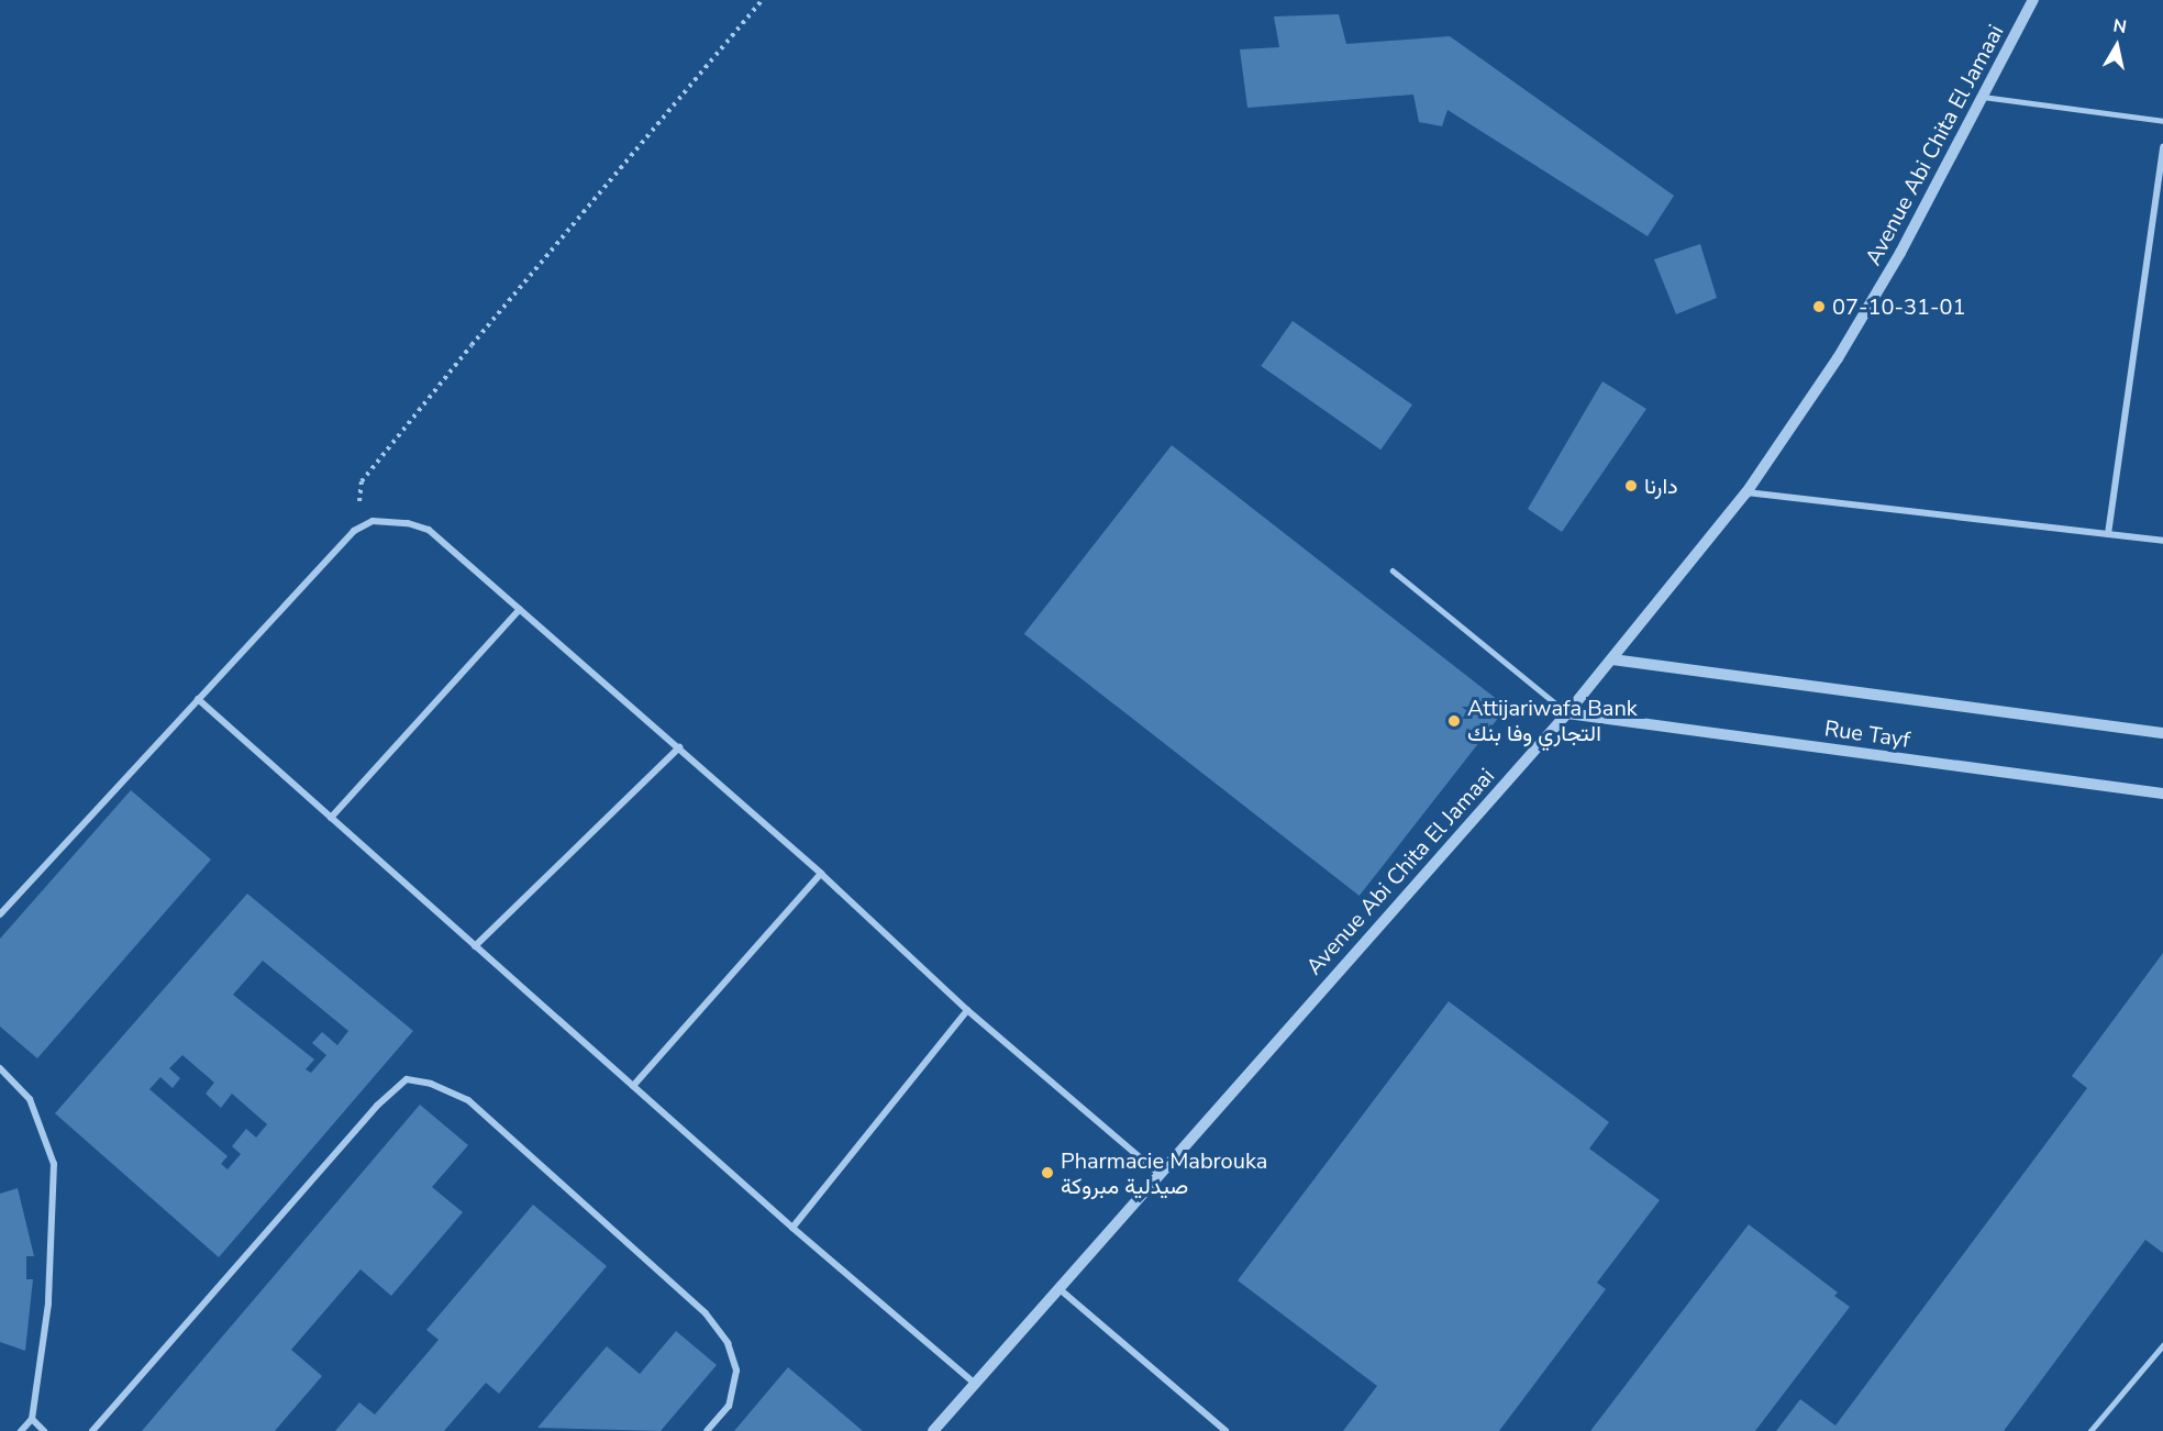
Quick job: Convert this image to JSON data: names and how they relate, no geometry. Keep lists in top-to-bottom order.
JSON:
{
  "streets": {
    "street": ["Avenue Abi Chita El Jamaai", "Rue Tayf"]
  },
  "crossings": [
    ["Avenue Abi Chita El Jamaai", "Rue Tayf"]
  ],
  "places": [
    "07-10-31-01",
    "دارنا",
    "Attijariwafa Bank التجاري وفا بنك",
    "Pharmacie Mabrouka صيدلية مبروكة"
  ],
  "north": "top"
}
